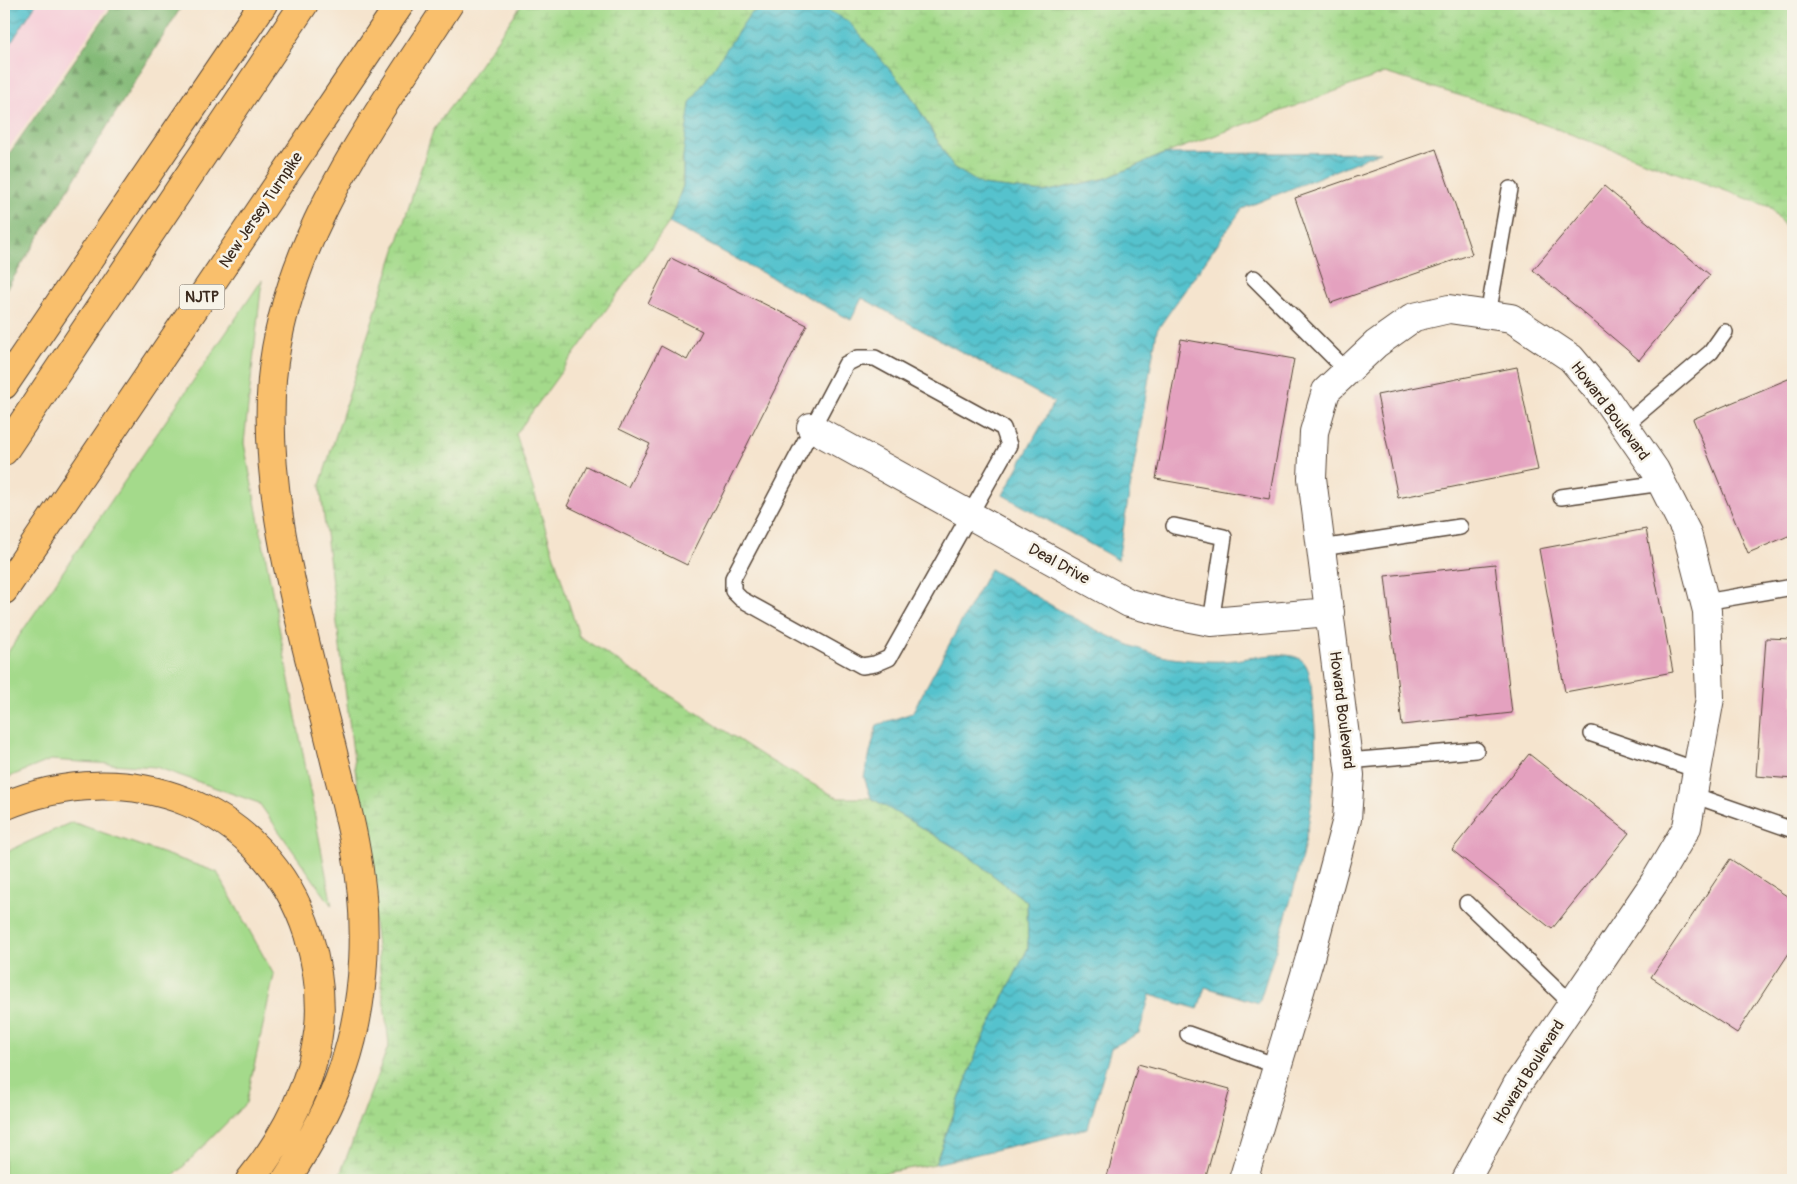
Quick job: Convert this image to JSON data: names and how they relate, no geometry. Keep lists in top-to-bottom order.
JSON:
{
  "streets": {
    "highway": ["New Jersey Turnpike", "NJTP"],
    "street": ["Howard Boulevard", "Deal Drive"]
  },
  "crossings": [
    ["Howard Boulevard", "Deal Drive"]
  ]
}
